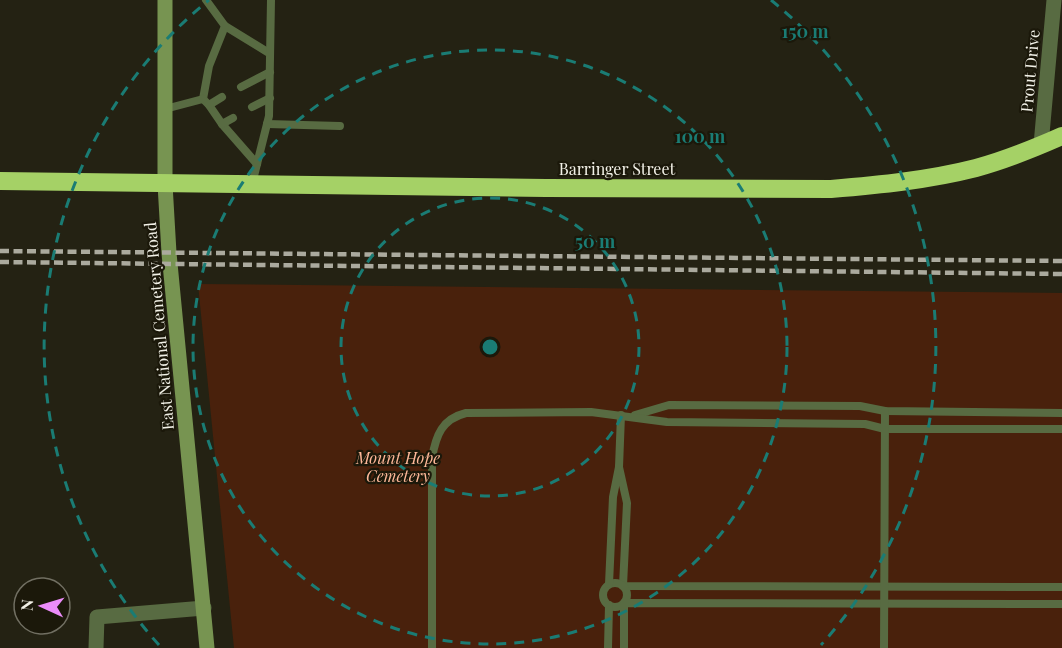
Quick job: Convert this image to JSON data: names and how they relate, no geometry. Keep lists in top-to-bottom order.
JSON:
{
  "streets": {
    "highway": ["Barringer Street"],
    "street": ["Prout Drive", "East National Cemetery Road"]
  },
  "crossings": [
    ["Prout Drive", "Barringer Street"],
    ["Barringer Street", "East National Cemetery Road"]
  ],
  "parks": ["Mount Hope Cemetery"],
  "north": "left",
  "rings": ["150 m", "100 m", "50 m"]
}
